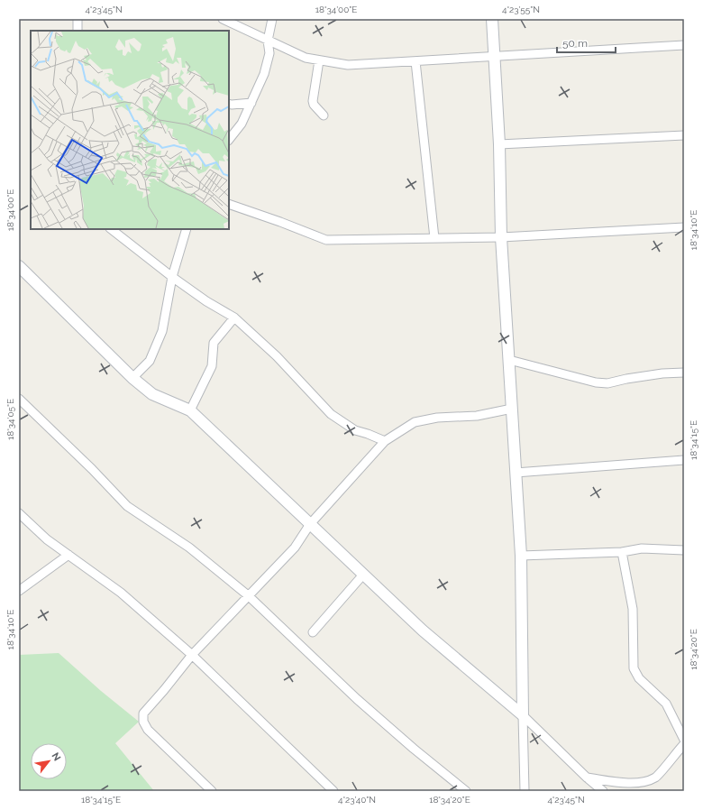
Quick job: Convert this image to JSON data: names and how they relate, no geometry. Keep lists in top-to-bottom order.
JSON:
{
  "scale_bar": "50 m",
  "north": "top right",
  "coordinates": [
    "4°23'45\"N",
    "18°34'00\"E",
    "4°23'55\"N",
    "18°34'10\"E",
    "18°34'05\"E",
    "18°34'15\"E",
    "18°34'20\"E",
    "4°23'40\"N"
  ]
}
